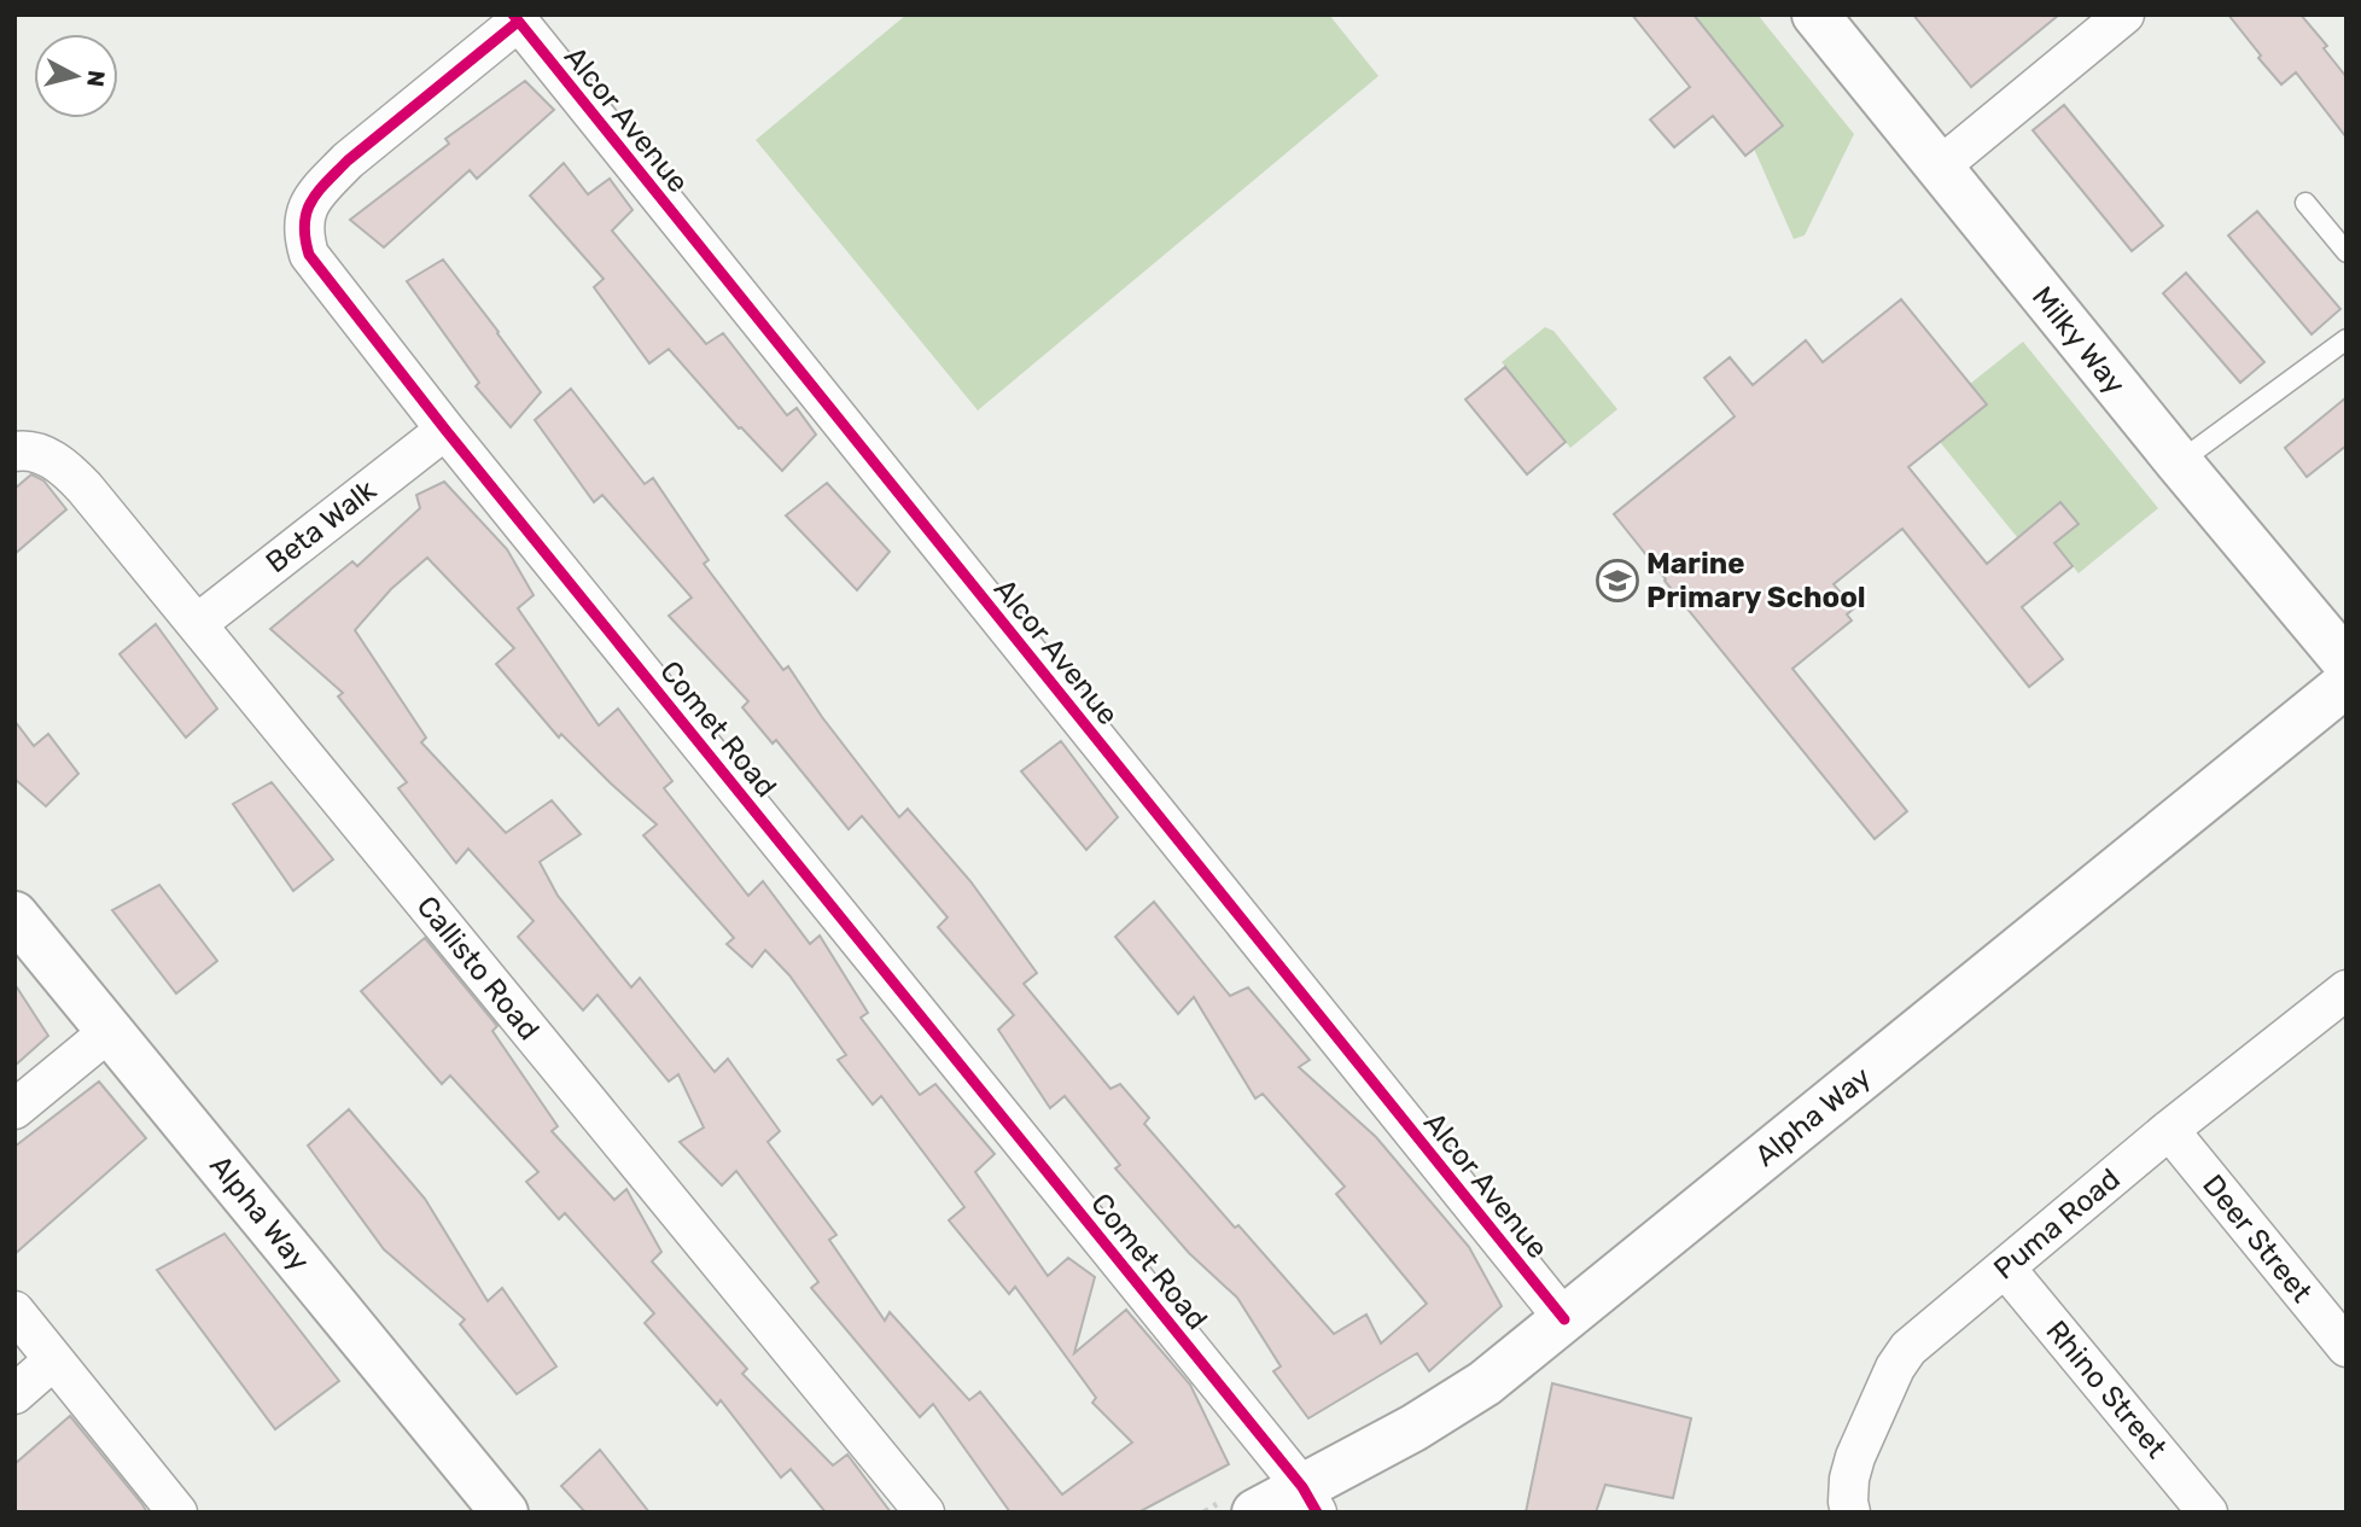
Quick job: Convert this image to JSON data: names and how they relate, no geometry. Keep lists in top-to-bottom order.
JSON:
{
  "streets": {
    "street": [
      "Alcor Avenue",
      "Milky Way",
      "Beta Walk",
      "Comet Road",
      "Callisto Road",
      "Alpha Way",
      "Puma Road",
      "Deer Street",
      "Rhino Street"
    ]
  },
  "crossings": [
    ["Alcor Avenue", "Comet Road"],
    ["Alcor Avenue", "Alpha Way"],
    ["Beta Walk", "Comet Road"],
    ["Beta Walk", "Callisto Road"],
    ["Comet Road", "Alpha Way"],
    ["Puma Road", "Deer Street"],
    ["Puma Road", "Rhino Street"]
  ],
  "places": {
    "school or university": ["Marine Primary School"]
  },
  "north": "right"
}
